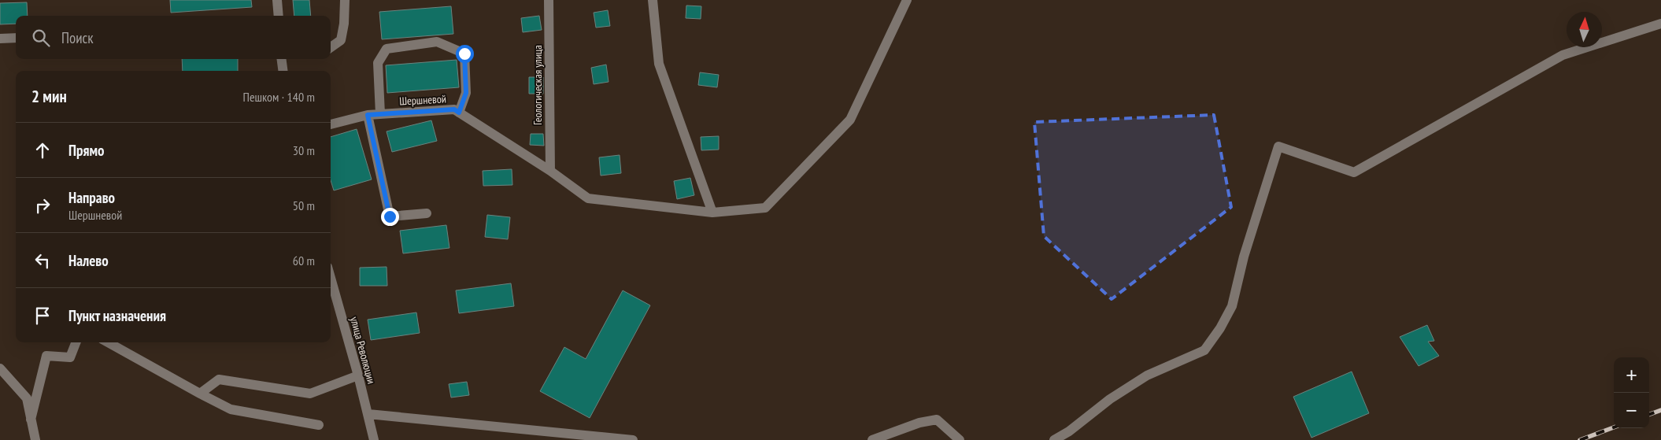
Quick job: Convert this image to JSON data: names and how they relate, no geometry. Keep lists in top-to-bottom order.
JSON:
{
  "streets": {
    "street": ["Геологическая улица", "Шершневой", "улица Революции"]
  },
  "crossings": [
    ["Геологическая улица", "Шершневой"]
  ],
  "north": "top",
  "page": {
    "search": "Поиск",
    "heading": ["2 мин", "Пешком · 140 m"],
    "list": [
      ["Прямо", "30 m"],
      ["Направо", "Шершневой", "50 m"],
      ["Налево", "60 m"],
      "Пункт назначения"
    ],
    "map_buttons": ["+", "−"]
  }
}
